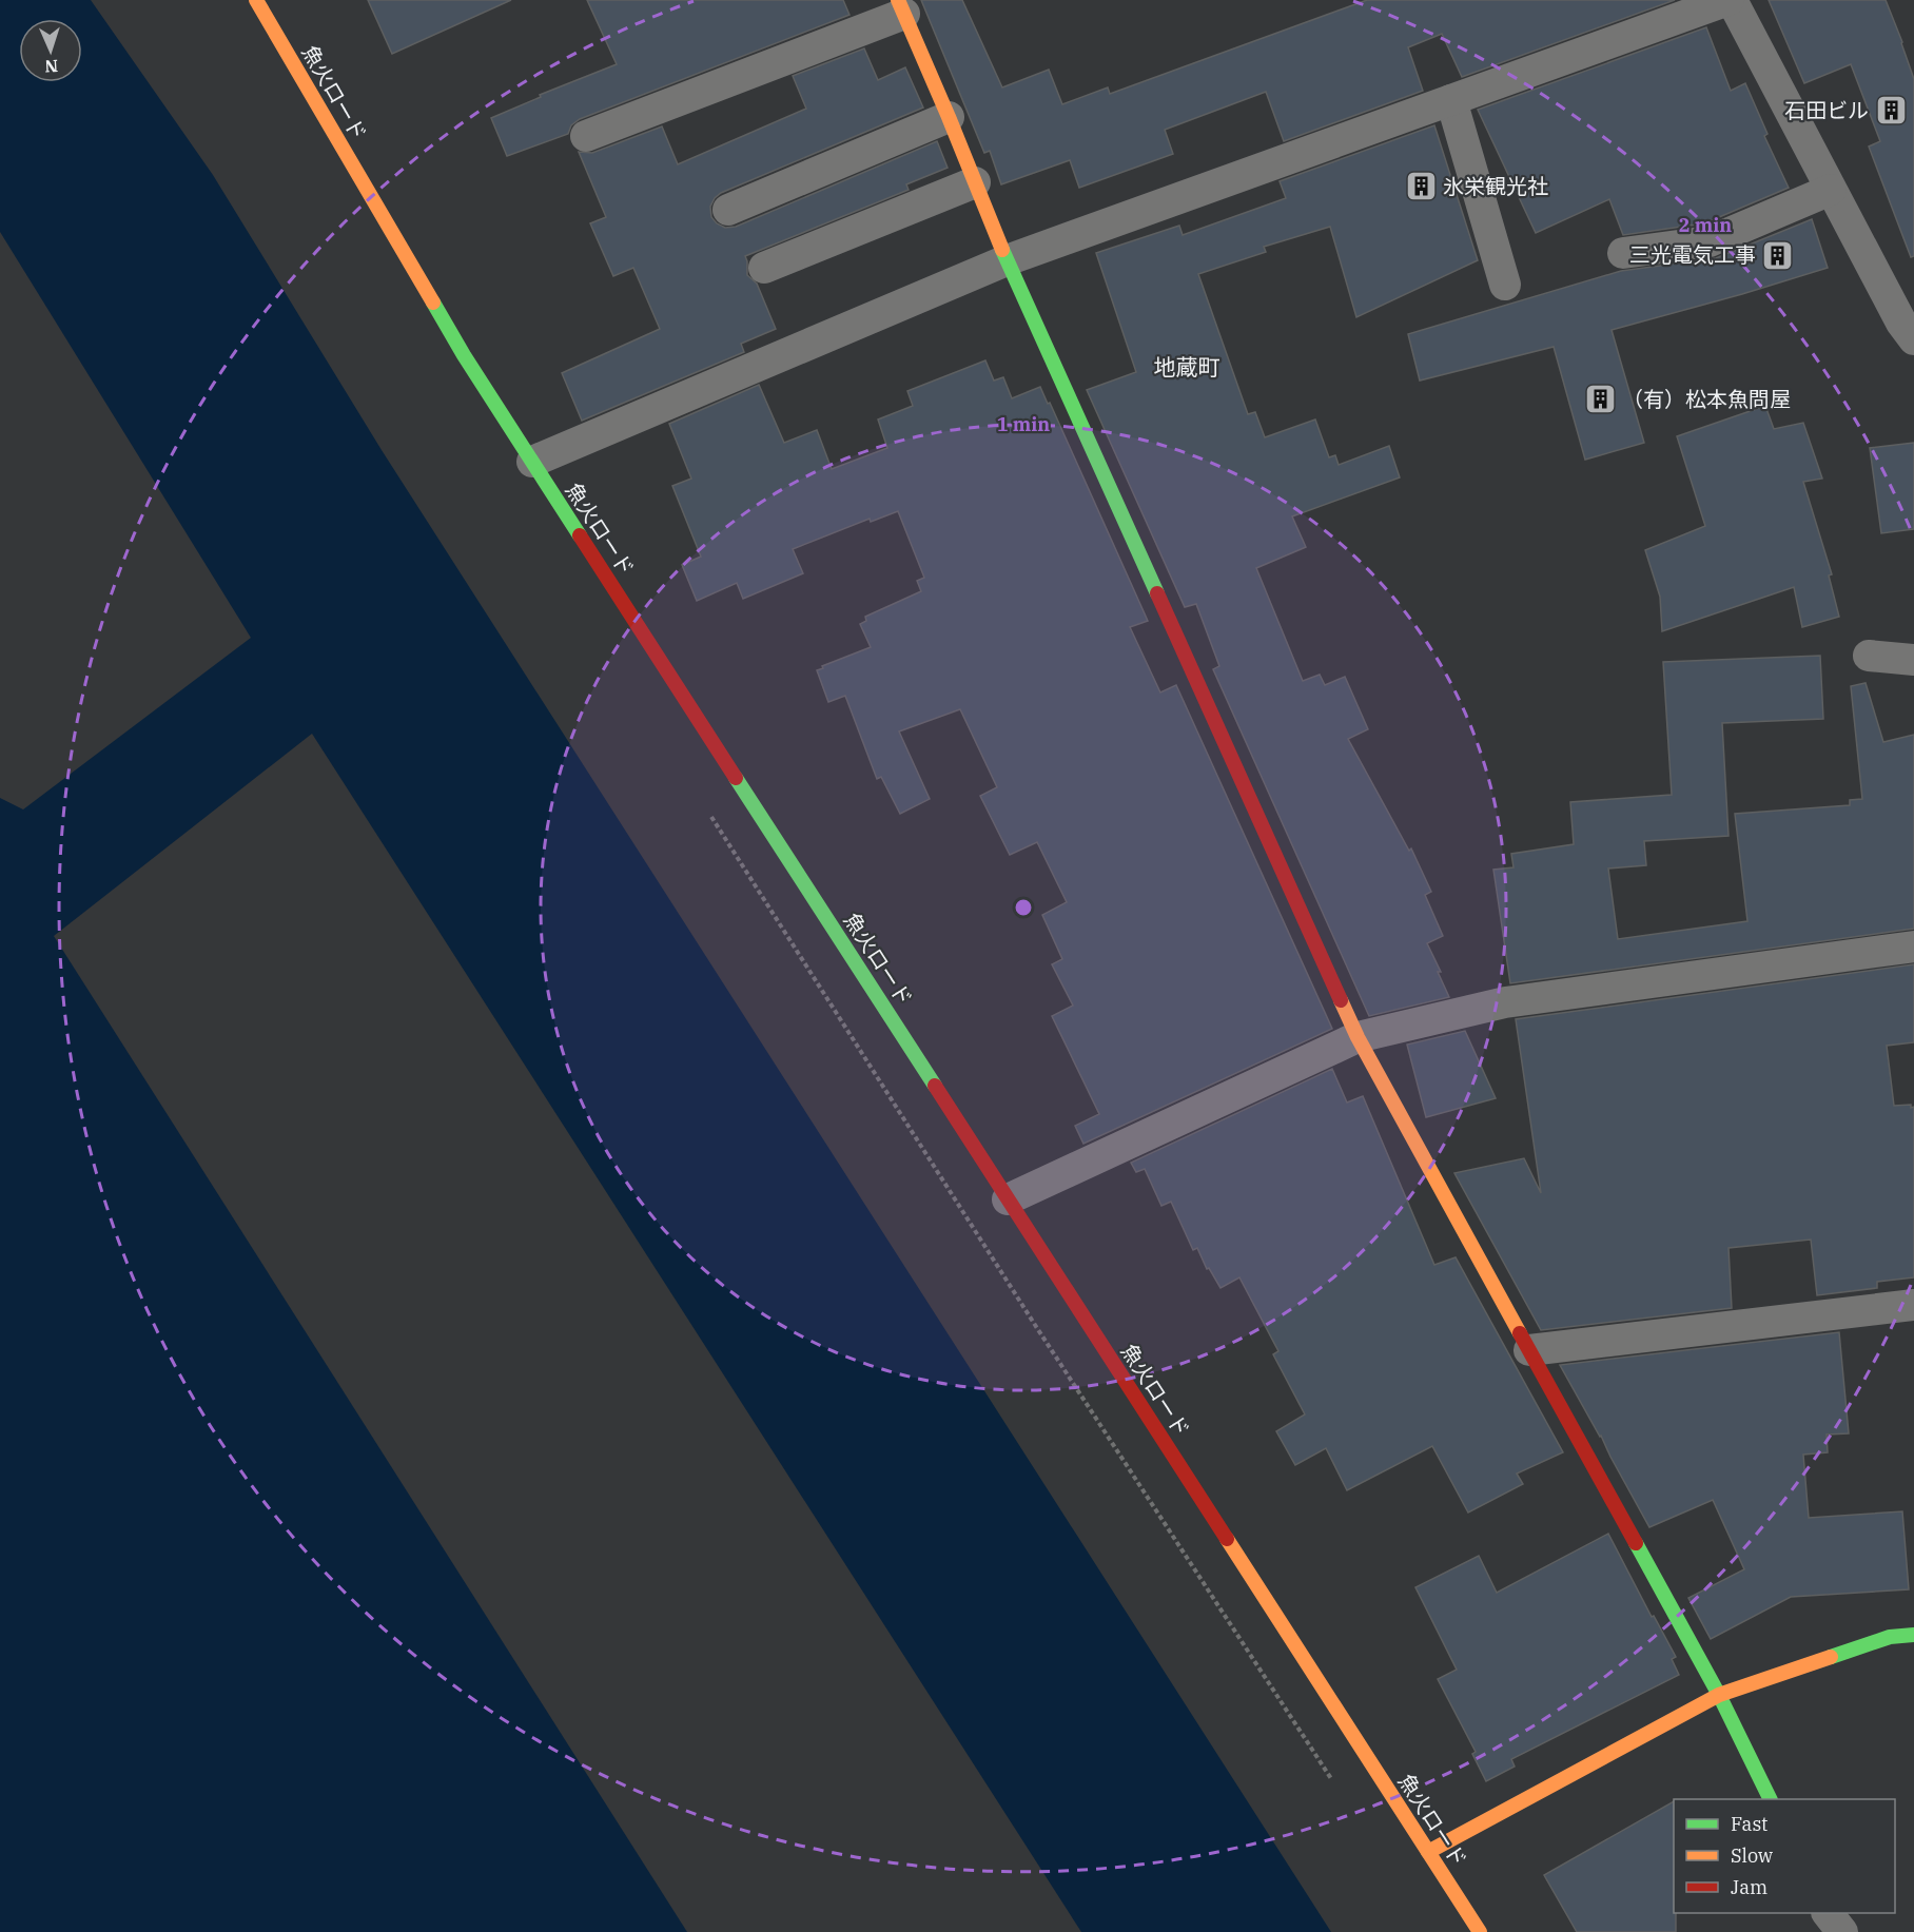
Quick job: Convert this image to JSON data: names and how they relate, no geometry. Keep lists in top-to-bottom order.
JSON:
{
  "streets": {
    "street": ["魚火ロード"]
  },
  "districts": ["地蔵町"],
  "places": {
    "building": [
      "石田ビル",
      "氷栄観光社",
      "三光電気工事",
      "（有）松本魚問屋"
    ]
  },
  "legend": ["Fast", "Slow", "Jam"],
  "north": "bottom",
  "rings": ["2 min", "1 min"]
}
